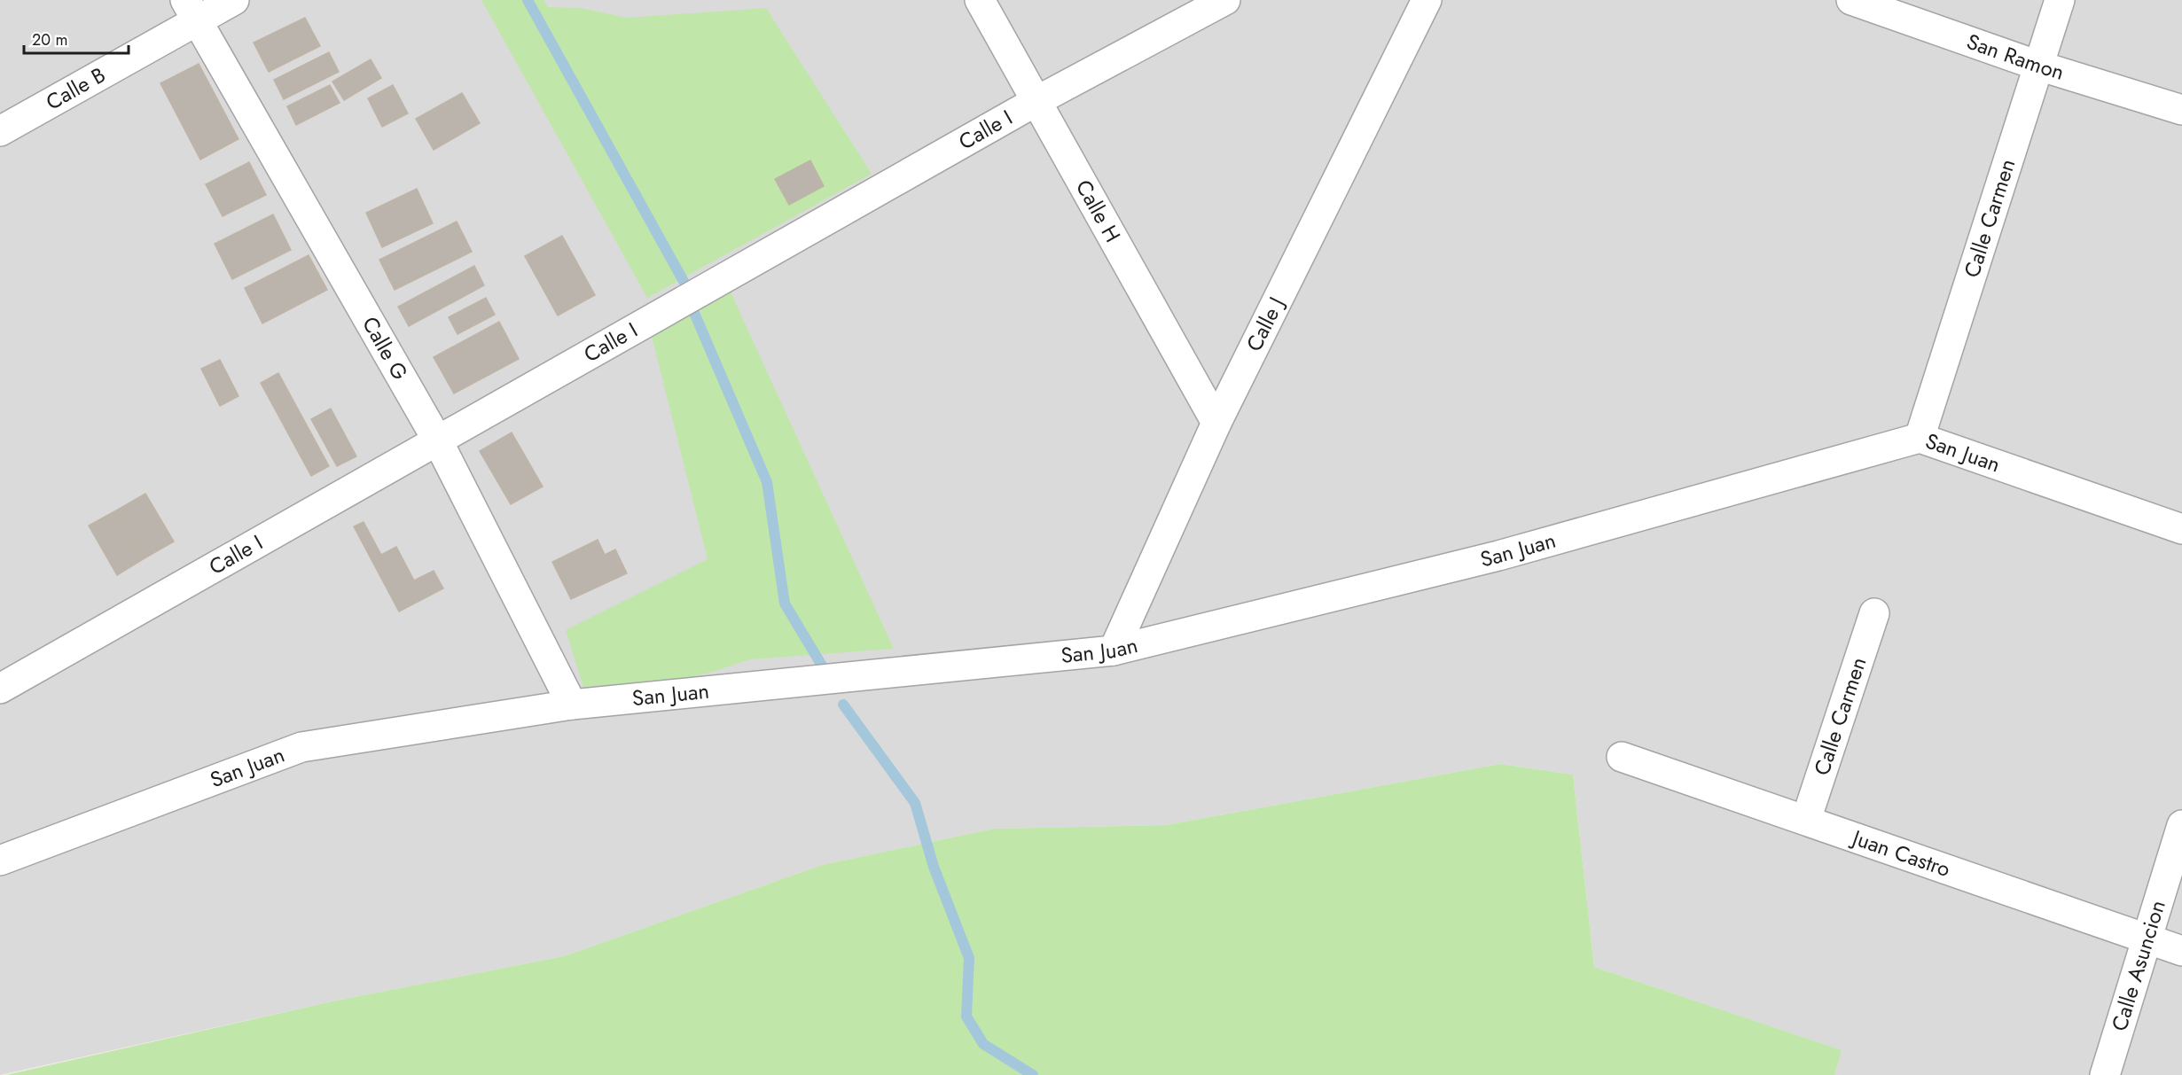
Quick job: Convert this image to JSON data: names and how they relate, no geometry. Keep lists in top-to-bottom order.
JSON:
{
  "streets": {
    "street": [
      "San Ramon",
      "Calle B",
      "Calle I",
      "Calle H",
      "Calle Carmen",
      "Calle J",
      "Calle G",
      "San Juan",
      "Juan Castro",
      "Calle Asuncion"
    ]
  },
  "crossings": [
    ["San Ramon", "Calle Carmen"],
    ["Calle B", "Calle G"],
    ["Calle I", "Calle H"],
    ["Calle I", "Calle G"],
    ["Calle H", "Calle J"],
    ["Calle Carmen", "San Juan"],
    ["Calle Carmen", "Juan Castro"],
    ["Calle J", "San Juan"],
    ["Calle G", "San Juan"],
    ["Juan Castro", "Calle Asuncion"]
  ],
  "scale_bar": "20 m"
}
